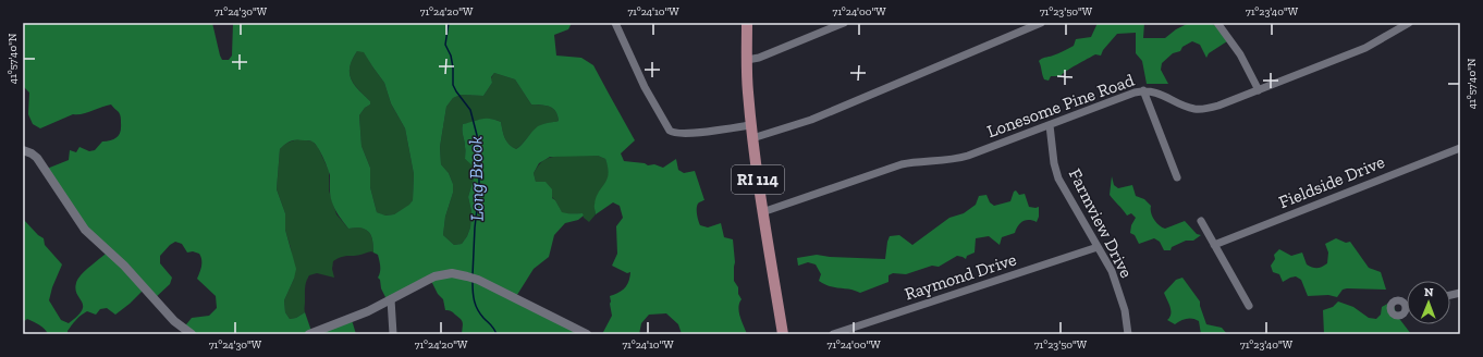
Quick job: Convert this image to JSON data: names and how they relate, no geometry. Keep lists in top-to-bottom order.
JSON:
{
  "streets": {
    "main road": ["RI 114"],
    "street": [
      "Lonesome Pine Road",
      "Fieldside Drive",
      "Farmview Drive",
      "Raymond Drive"
    ]
  },
  "crossings": [
    ["Lonesome Pine Road", "RI 114"],
    ["Lonesome Pine Road", "Farmview Drive"],
    ["Farmview Drive", "Raymond Drive"]
  ],
  "water": ["Long Brook"],
  "north": "top",
  "coordinates": [
    "71°24'30\"W",
    "71°24'20\"W",
    "71°24'10\"W",
    "71°24'00\"W",
    "71°23'50\"W",
    "71°23'40\"W",
    "41°57'40\"N"
  ]
}
